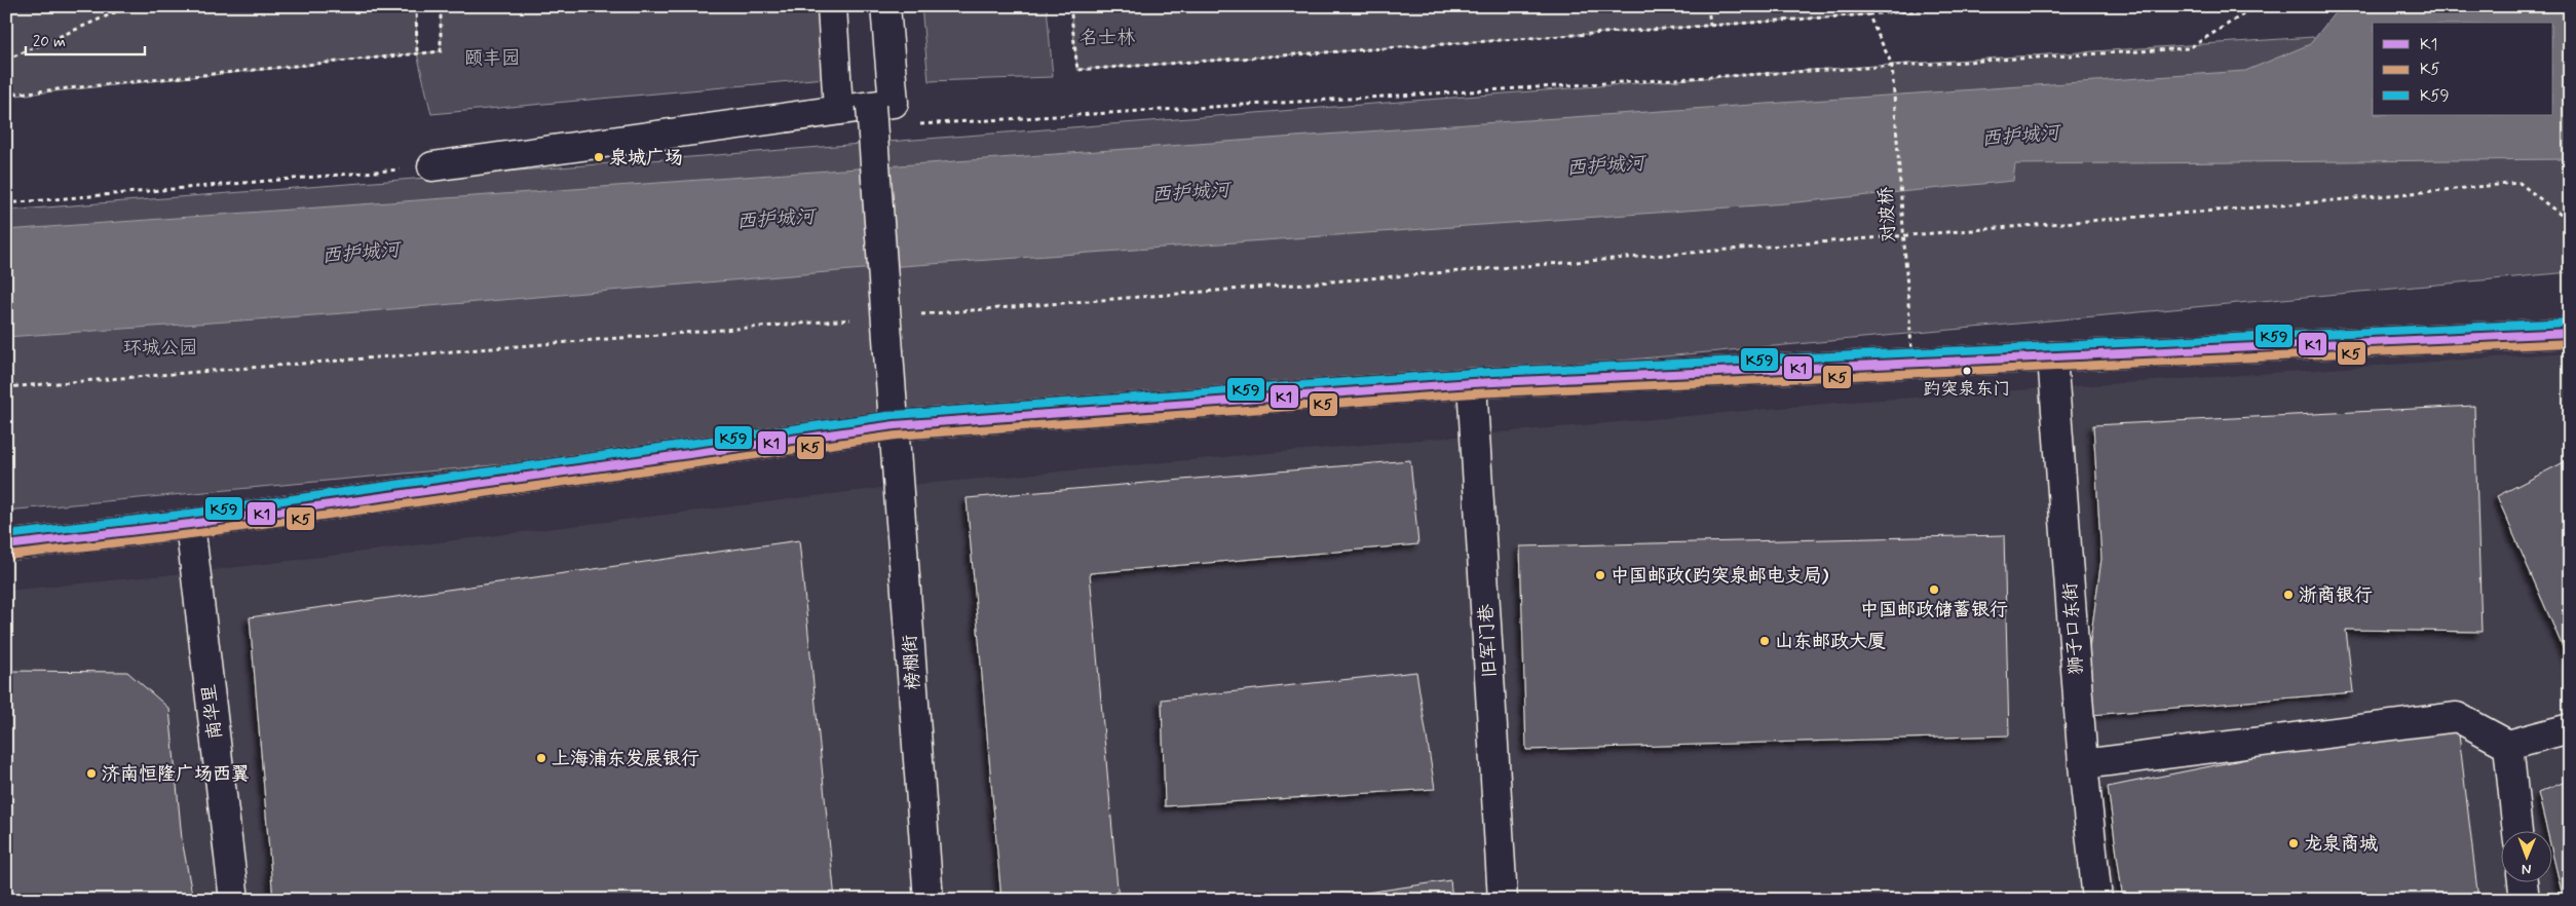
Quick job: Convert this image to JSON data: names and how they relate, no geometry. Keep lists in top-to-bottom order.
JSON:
{
  "streets": {
    "street": [
      "狮子口东街",
      "旧军门巷",
      "榜棚街",
      "南华里"
    ],
    "path": ["对波桥"]
  },
  "water": ["西护城河"],
  "parks": ["名士林", "颐丰园", "环城公园"],
  "places": [
    "泉城广场",
    "趵突泉东门",
    "中国邮政(趵突泉邮电支局)",
    "中国邮政储蓄银行",
    "浙商银行",
    "山东邮政大厦",
    "上海浦东发展银行",
    "济南恒隆广场西翼",
    "龙泉商城"
  ],
  "lines": ["transit line K59", "transit line K1", "transit line K5"],
  "legend": ["K1", "K5", "K59"],
  "scale_bar": "20 m",
  "north": "bottom"
}
